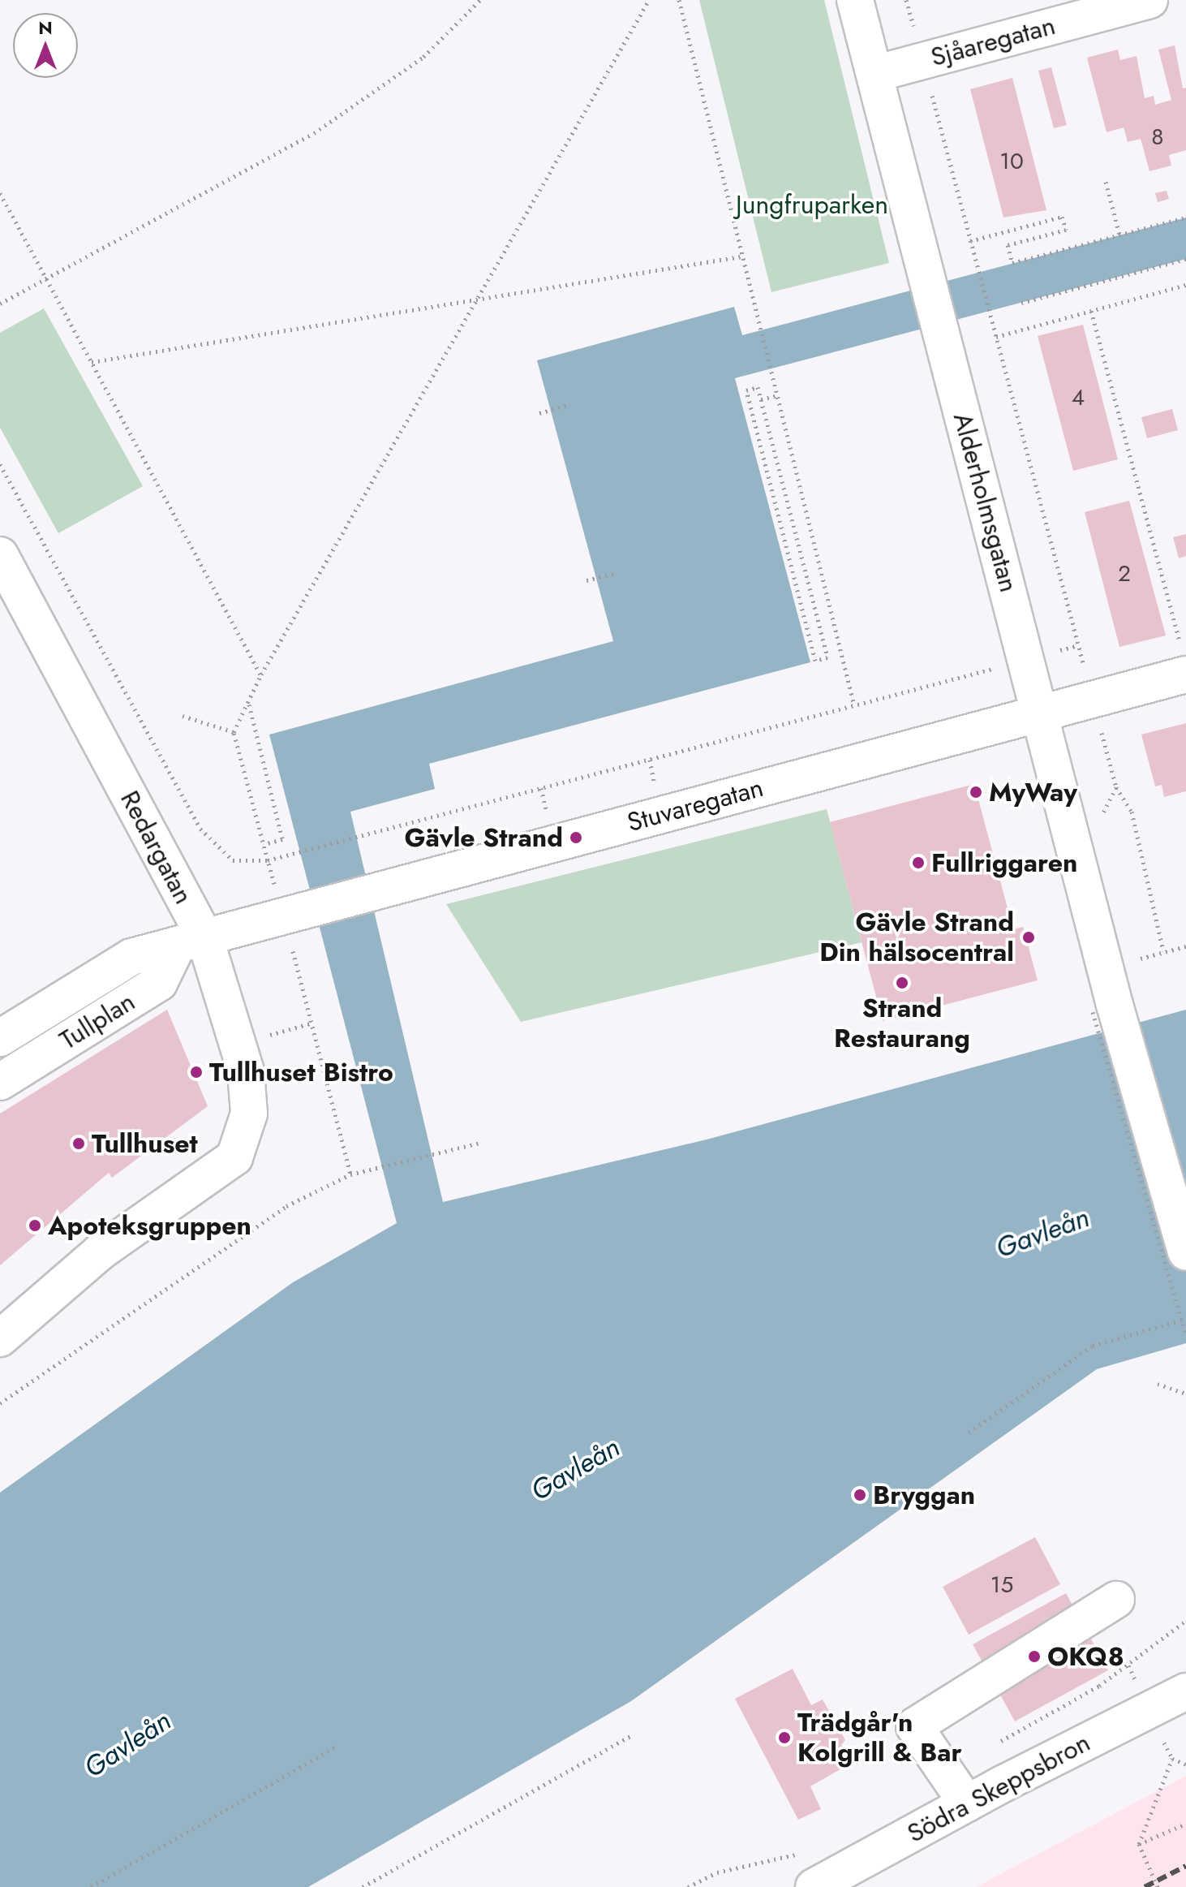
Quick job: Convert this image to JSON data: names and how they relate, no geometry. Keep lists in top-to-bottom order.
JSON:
{
  "streets": {
    "street": [
      "Sjåaregatan",
      "Alderholmsgatan",
      "Stuvaregatan",
      "Redargatan",
      "Tullplan",
      "Södra Skeppsbron"
    ]
  },
  "crossings": [
    ["Sjåaregatan", "Alderholmsgatan"],
    ["Alderholmsgatan", "Stuvaregatan"],
    ["Stuvaregatan", "Redargatan"],
    ["Stuvaregatan", "Tullplan"],
    ["Redargatan", "Tullplan"]
  ],
  "water": ["Gavleån"],
  "parks": ["Jungfruparken"],
  "places": [
    "MyWay",
    "Gävle Strand",
    "Fullriggaren",
    "Gävle Strand Din hälsocentral",
    "Strand Restaurang",
    "Tullhuset Bistro",
    "Tullhuset",
    "Apoteksgruppen",
    "Bryggan",
    "OKQ8",
    "Trädgår'n Kolgrill & Bar"
  ],
  "house_numbers": [
    "8",
    "10",
    "4",
    "2",
    "15"
  ],
  "north": "top"
}
